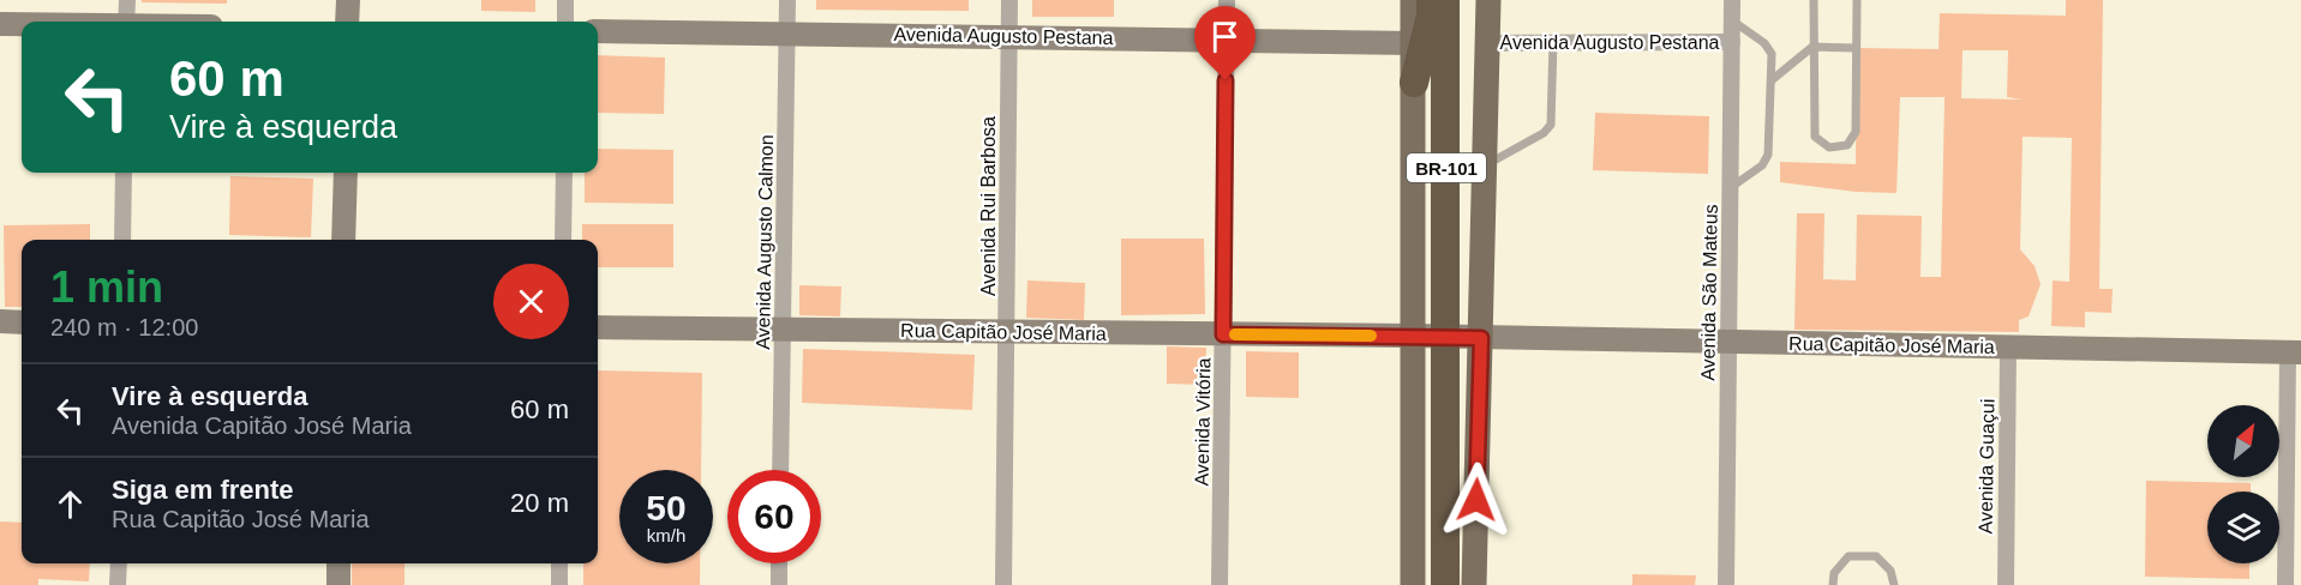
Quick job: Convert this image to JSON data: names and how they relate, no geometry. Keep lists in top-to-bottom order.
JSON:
{
  "streets": {
    "highway": ["BR-101"],
    "main road": ["Avenida Augusto Pestana", "Rua Capitão José Maria"],
    "street": [
      "Avenida Rui Barbosa",
      "Avenida Augusto Calmon",
      "Avenida São Mateus",
      "Avenida Vitória",
      "Avenida Guaçui"
    ]
  },
  "crossings": [
    ["Avenida Augusto Pestana", "Avenida Rui Barbosa"],
    ["Avenida Augusto Pestana", "Avenida Augusto Calmon"],
    ["Avenida Augusto Pestana", "Avenida São Mateus"],
    ["Avenida Augusto Pestana", "Avenida Vitória"],
    ["BR-101", "Rua Capitão José Maria"],
    ["Avenida Rui Barbosa", "Rua Capitão José Maria"],
    ["Avenida Augusto Calmon", "Rua Capitão José Maria"],
    ["Avenida São Mateus", "Rua Capitão José Maria"],
    ["Rua Capitão José Maria", "Avenida Vitória"],
    ["Rua Capitão José Maria", "Avenida Guaçui"]
  ],
  "north": "top right",
  "page": {
    "turn": ["60 m", "Vire à esquerda"],
    "heading": ["1 min", "240 m · 12:00"],
    "list": [
      {
        "name": "Vire à esquerda",
        "note": "Avenida Capitão José Maria",
        "value": "60 m"
      },
      {
        "name": "Siga em frente",
        "note": "Rua Capitão José Maria",
        "value": "20 m"
      }
    ],
    "speed": "50 km/h",
    "limit": "60"
  }
}
